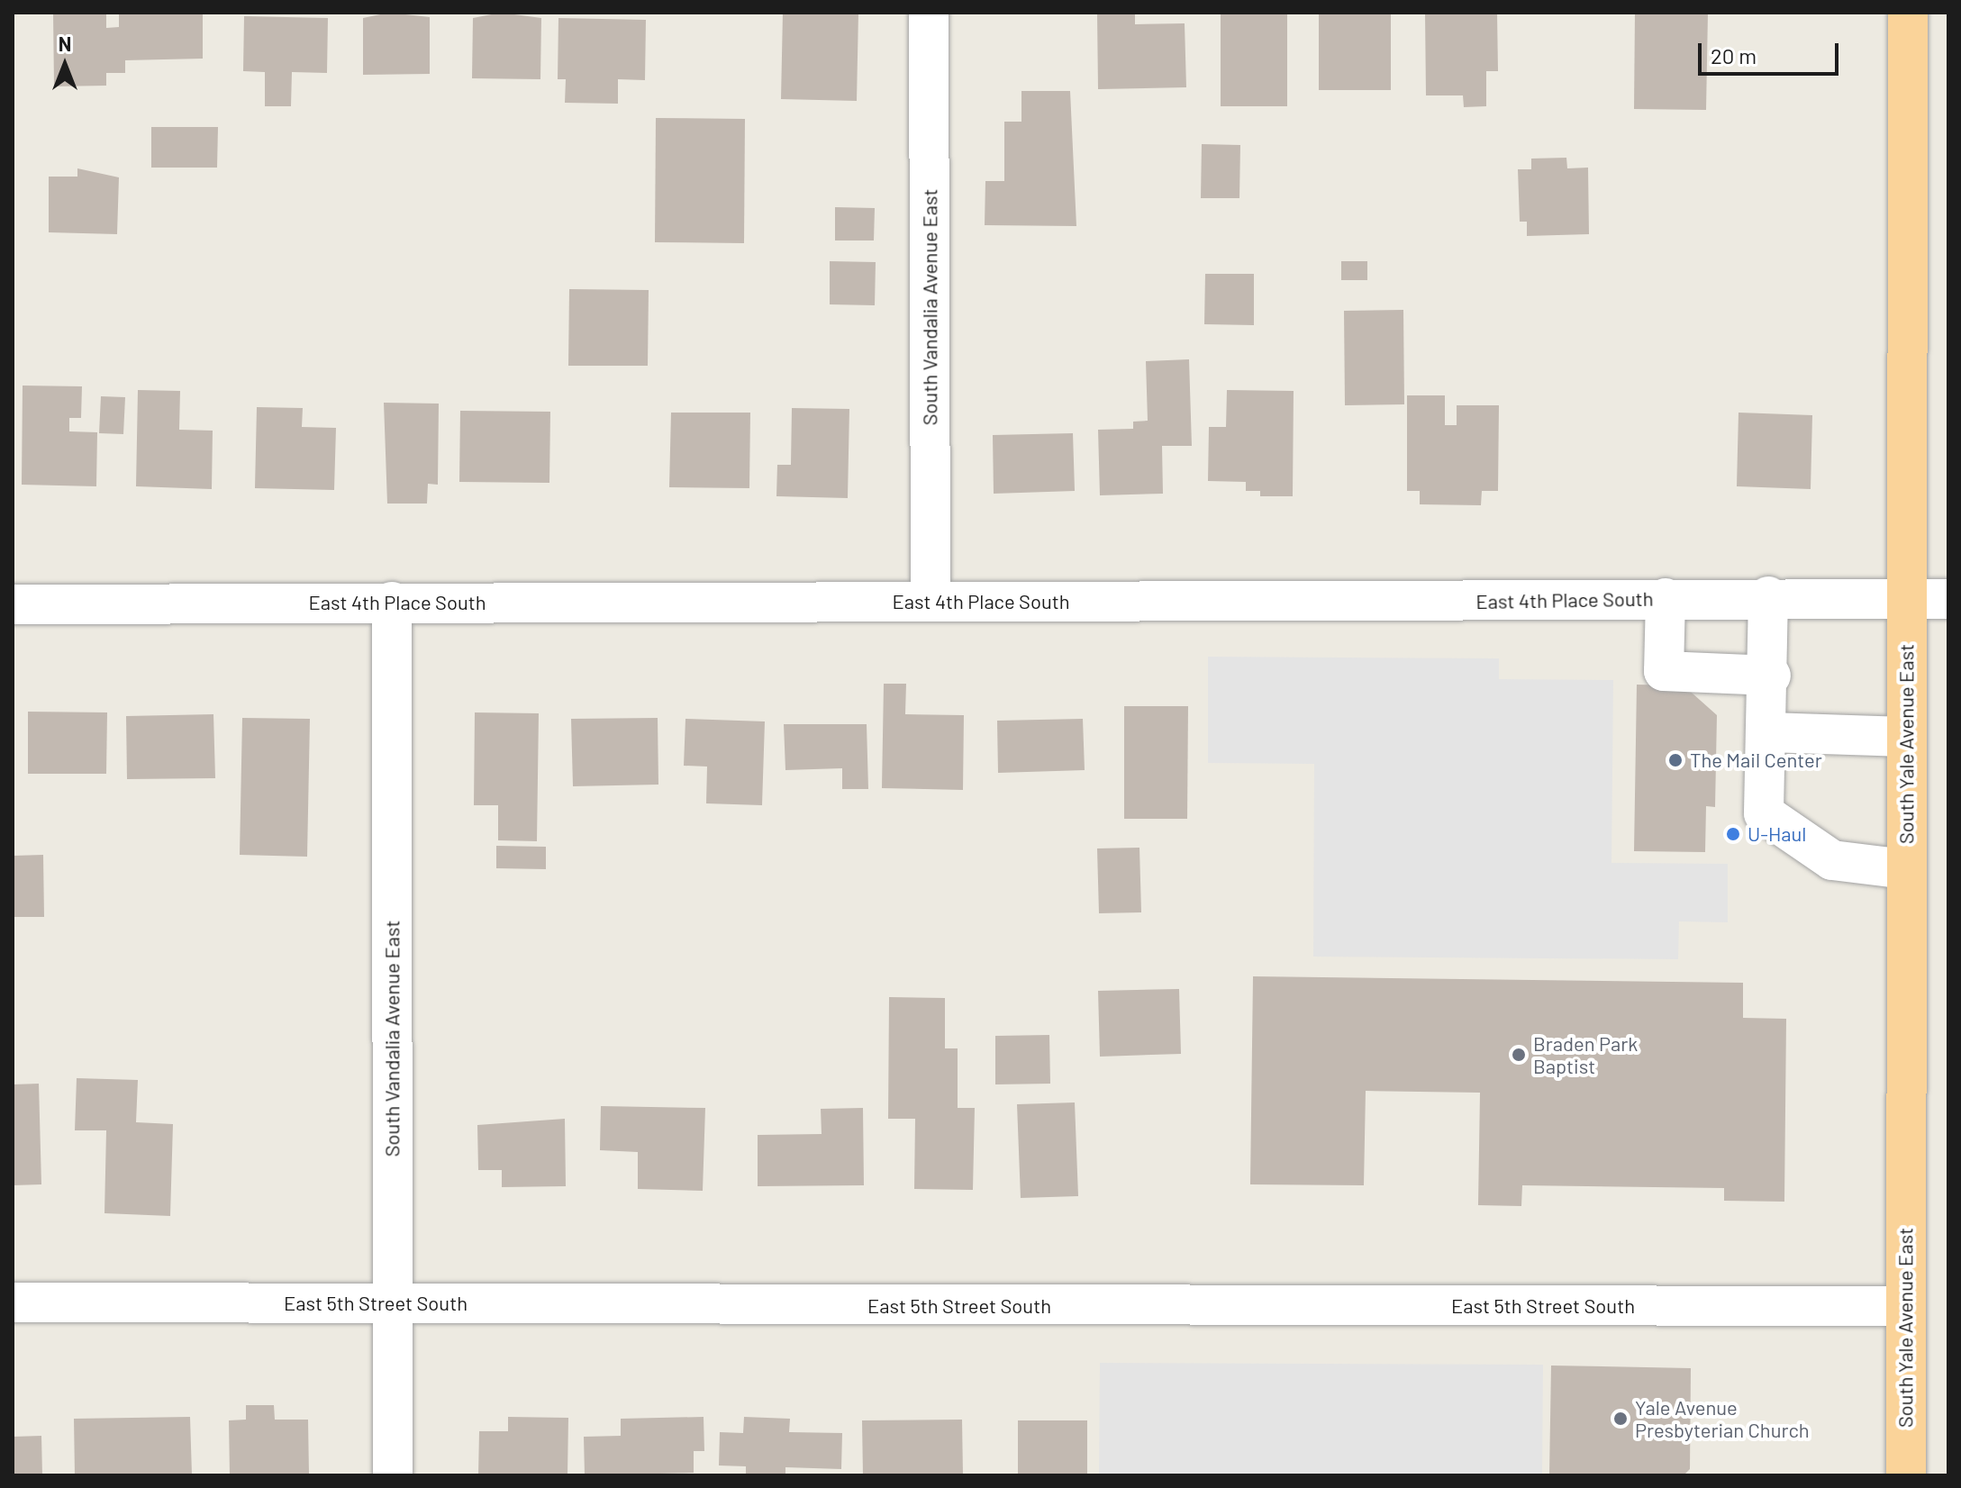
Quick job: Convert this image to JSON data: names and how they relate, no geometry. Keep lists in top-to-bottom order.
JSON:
{
  "streets": {
    "main road": ["South Yale Avenue East"],
    "street": ["South Vandalia Avenue East", "East 4th Place South", "East 5th Street South"]
  },
  "crossings": [
    ["South Vandalia Avenue East", "East 4th Place South"],
    ["South Vandalia Avenue East", "East 5th Street South"],
    ["East 4th Place South", "South Yale Avenue East"],
    ["South Yale Avenue East", "East 5th Street South"]
  ],
  "places": [
    "The Mail Center",
    "U-Haul",
    "Braden Park Baptist",
    "Yale Avenue Presbyterian Church"
  ],
  "scale_bar": "20 m",
  "north": "top"
}
